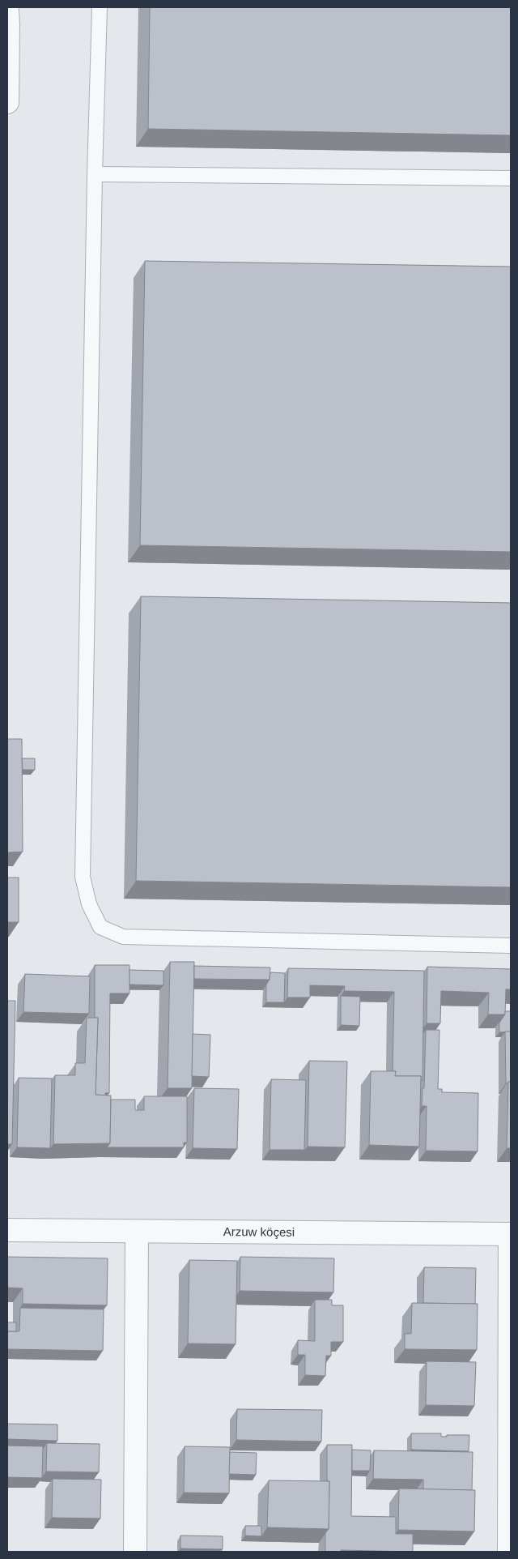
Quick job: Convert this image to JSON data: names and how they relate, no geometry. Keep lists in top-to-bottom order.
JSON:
{
  "streets": {
    "street": ["Arzuw köçesi"]
  }
}
